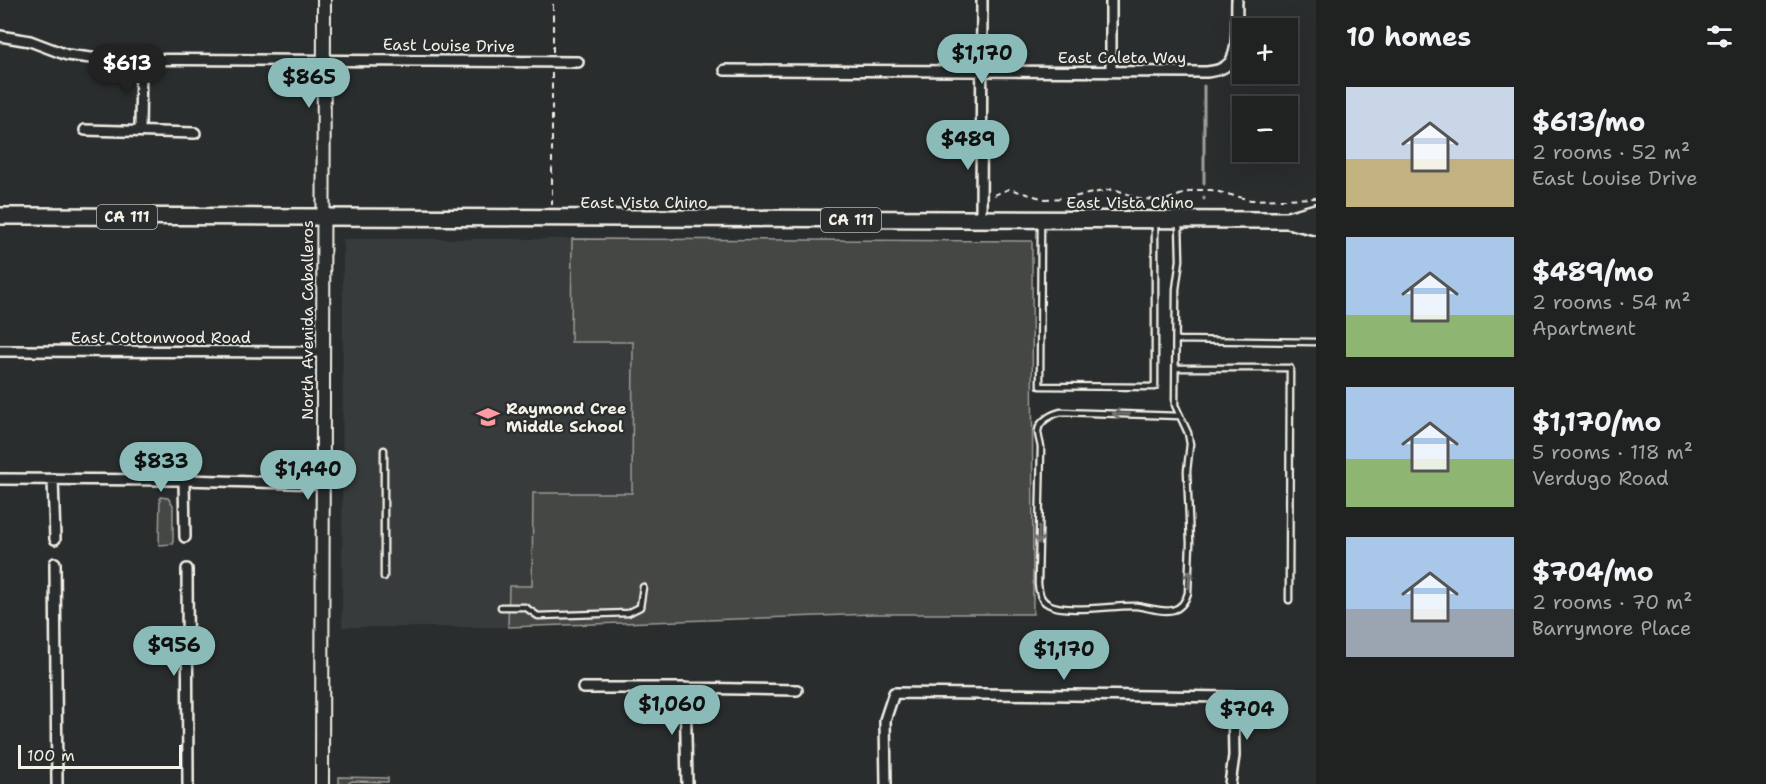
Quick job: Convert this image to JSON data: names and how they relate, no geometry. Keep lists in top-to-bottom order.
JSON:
{
  "streets": {
    "main road": ["East Vista Chino", "CA 111"],
    "street": [
      "East Louise Drive",
      "East Caleta Way",
      "North Avenida Caballeros",
      "East Cottonwood Road"
    ]
  },
  "crossings": [
    ["East Louise Drive", "North Avenida Caballeros"],
    ["East Vista Chino", "North Avenida Caballeros"],
    ["North Avenida Caballeros", "East Cottonwood Road"]
  ],
  "places": {
    "school or university": ["Raymond Cree Middle School"]
  },
  "scale_bar": "100 m",
  "page": {
    "heading": "10 homes",
    "map_buttons": ["+", "−"],
    "price": [
      "$1,170",
      "$613",
      "$865",
      "$489",
      "$833",
      "$1,440",
      "$956",
      "$1,170",
      "$1,060",
      "$704"
    ],
    "list": [
      {
        "name": "$613/mo",
        "note": "2 rooms · 52 m² · East Louise Drive"
      },
      {
        "name": "$489/mo",
        "note": "2 rooms · 54 m² · Apartment"
      },
      {
        "name": "$1,170/mo",
        "note": "5 rooms · 118 m² · Verdugo Road"
      },
      {
        "name": "$704/mo",
        "note": "2 rooms · 70 m² · Barrymore Place"
      }
    ],
    "scale": "100 m"
  }
}
